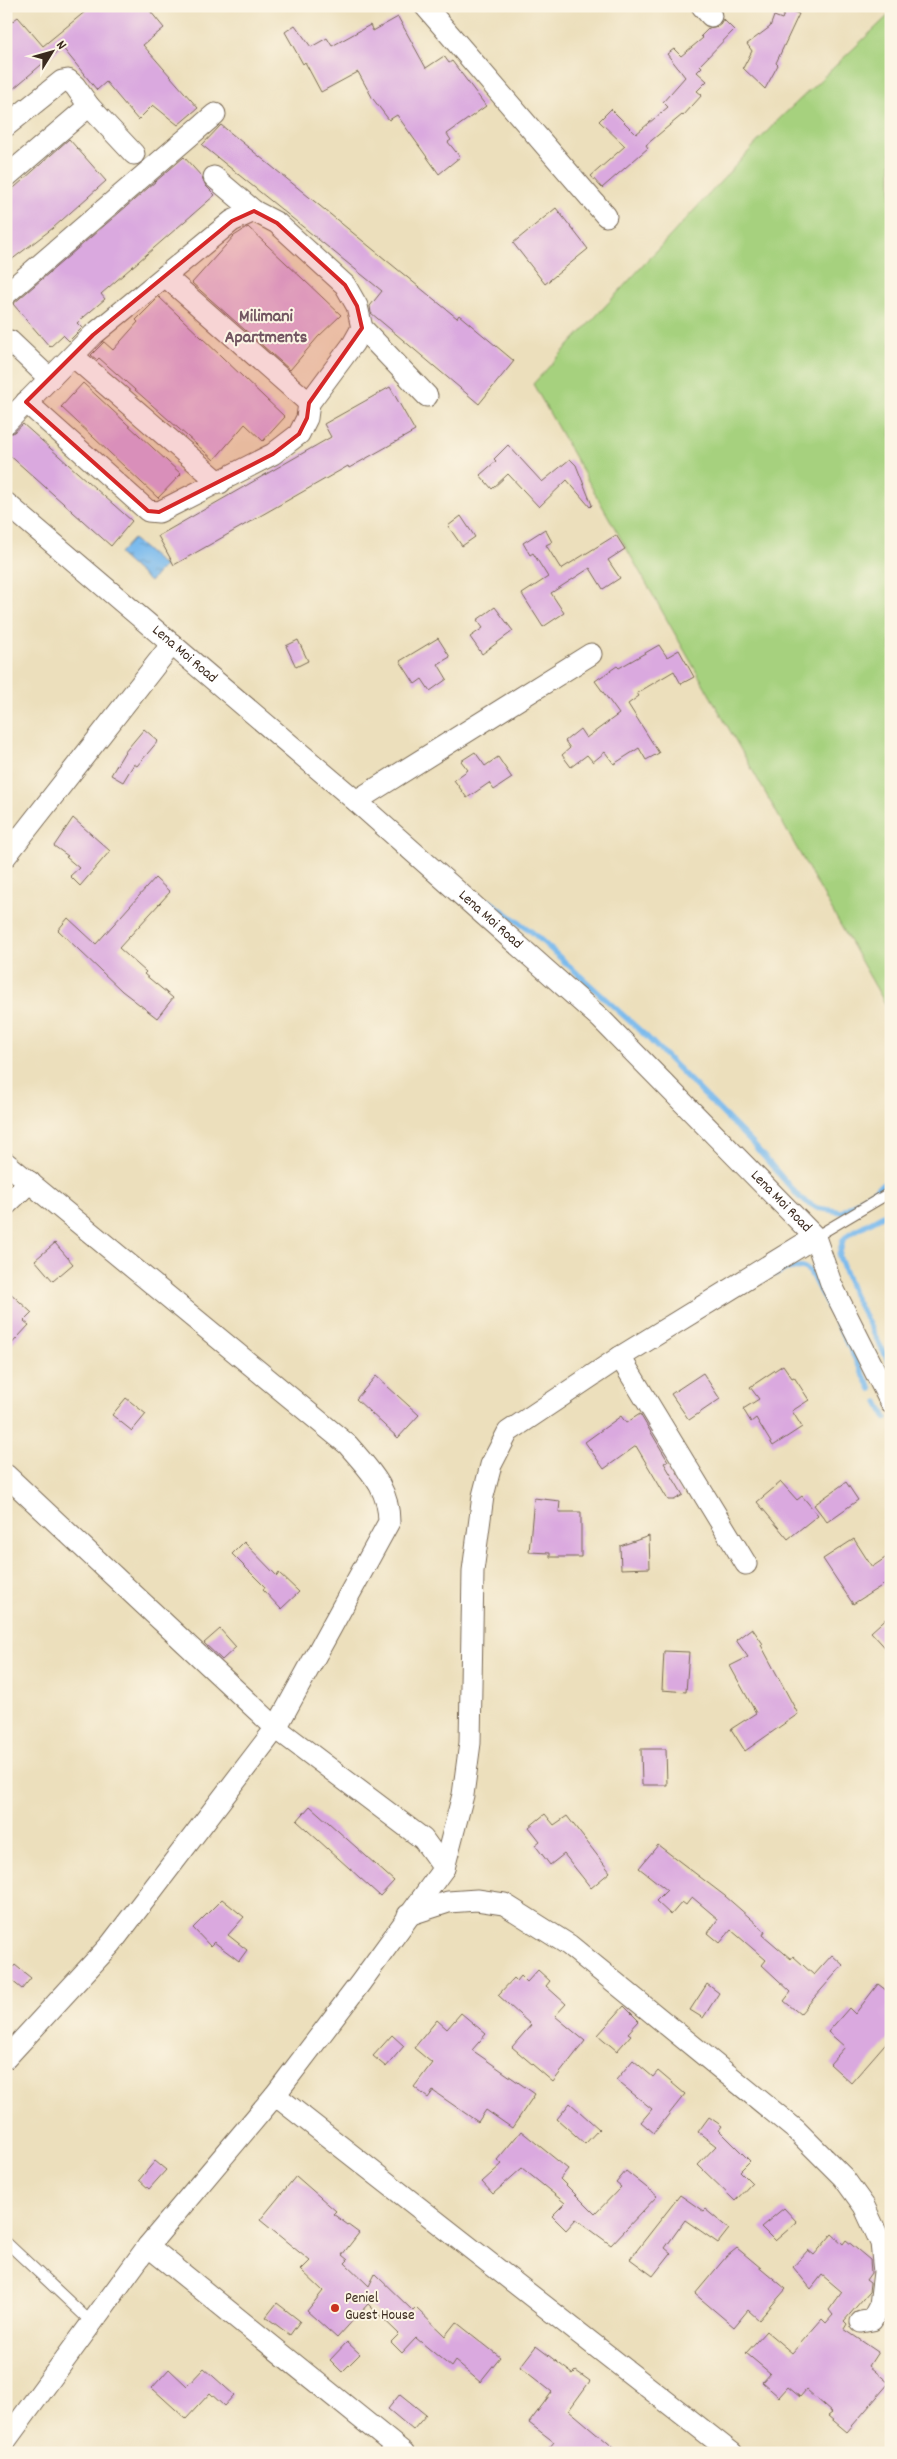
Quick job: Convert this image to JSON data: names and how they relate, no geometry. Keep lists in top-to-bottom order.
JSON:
{
  "streets": {
    "street": ["Lena Moi Road"]
  },
  "districts": ["Milimani Apartments"],
  "places": ["Peniel Guest House"],
  "north": "top right"
}
